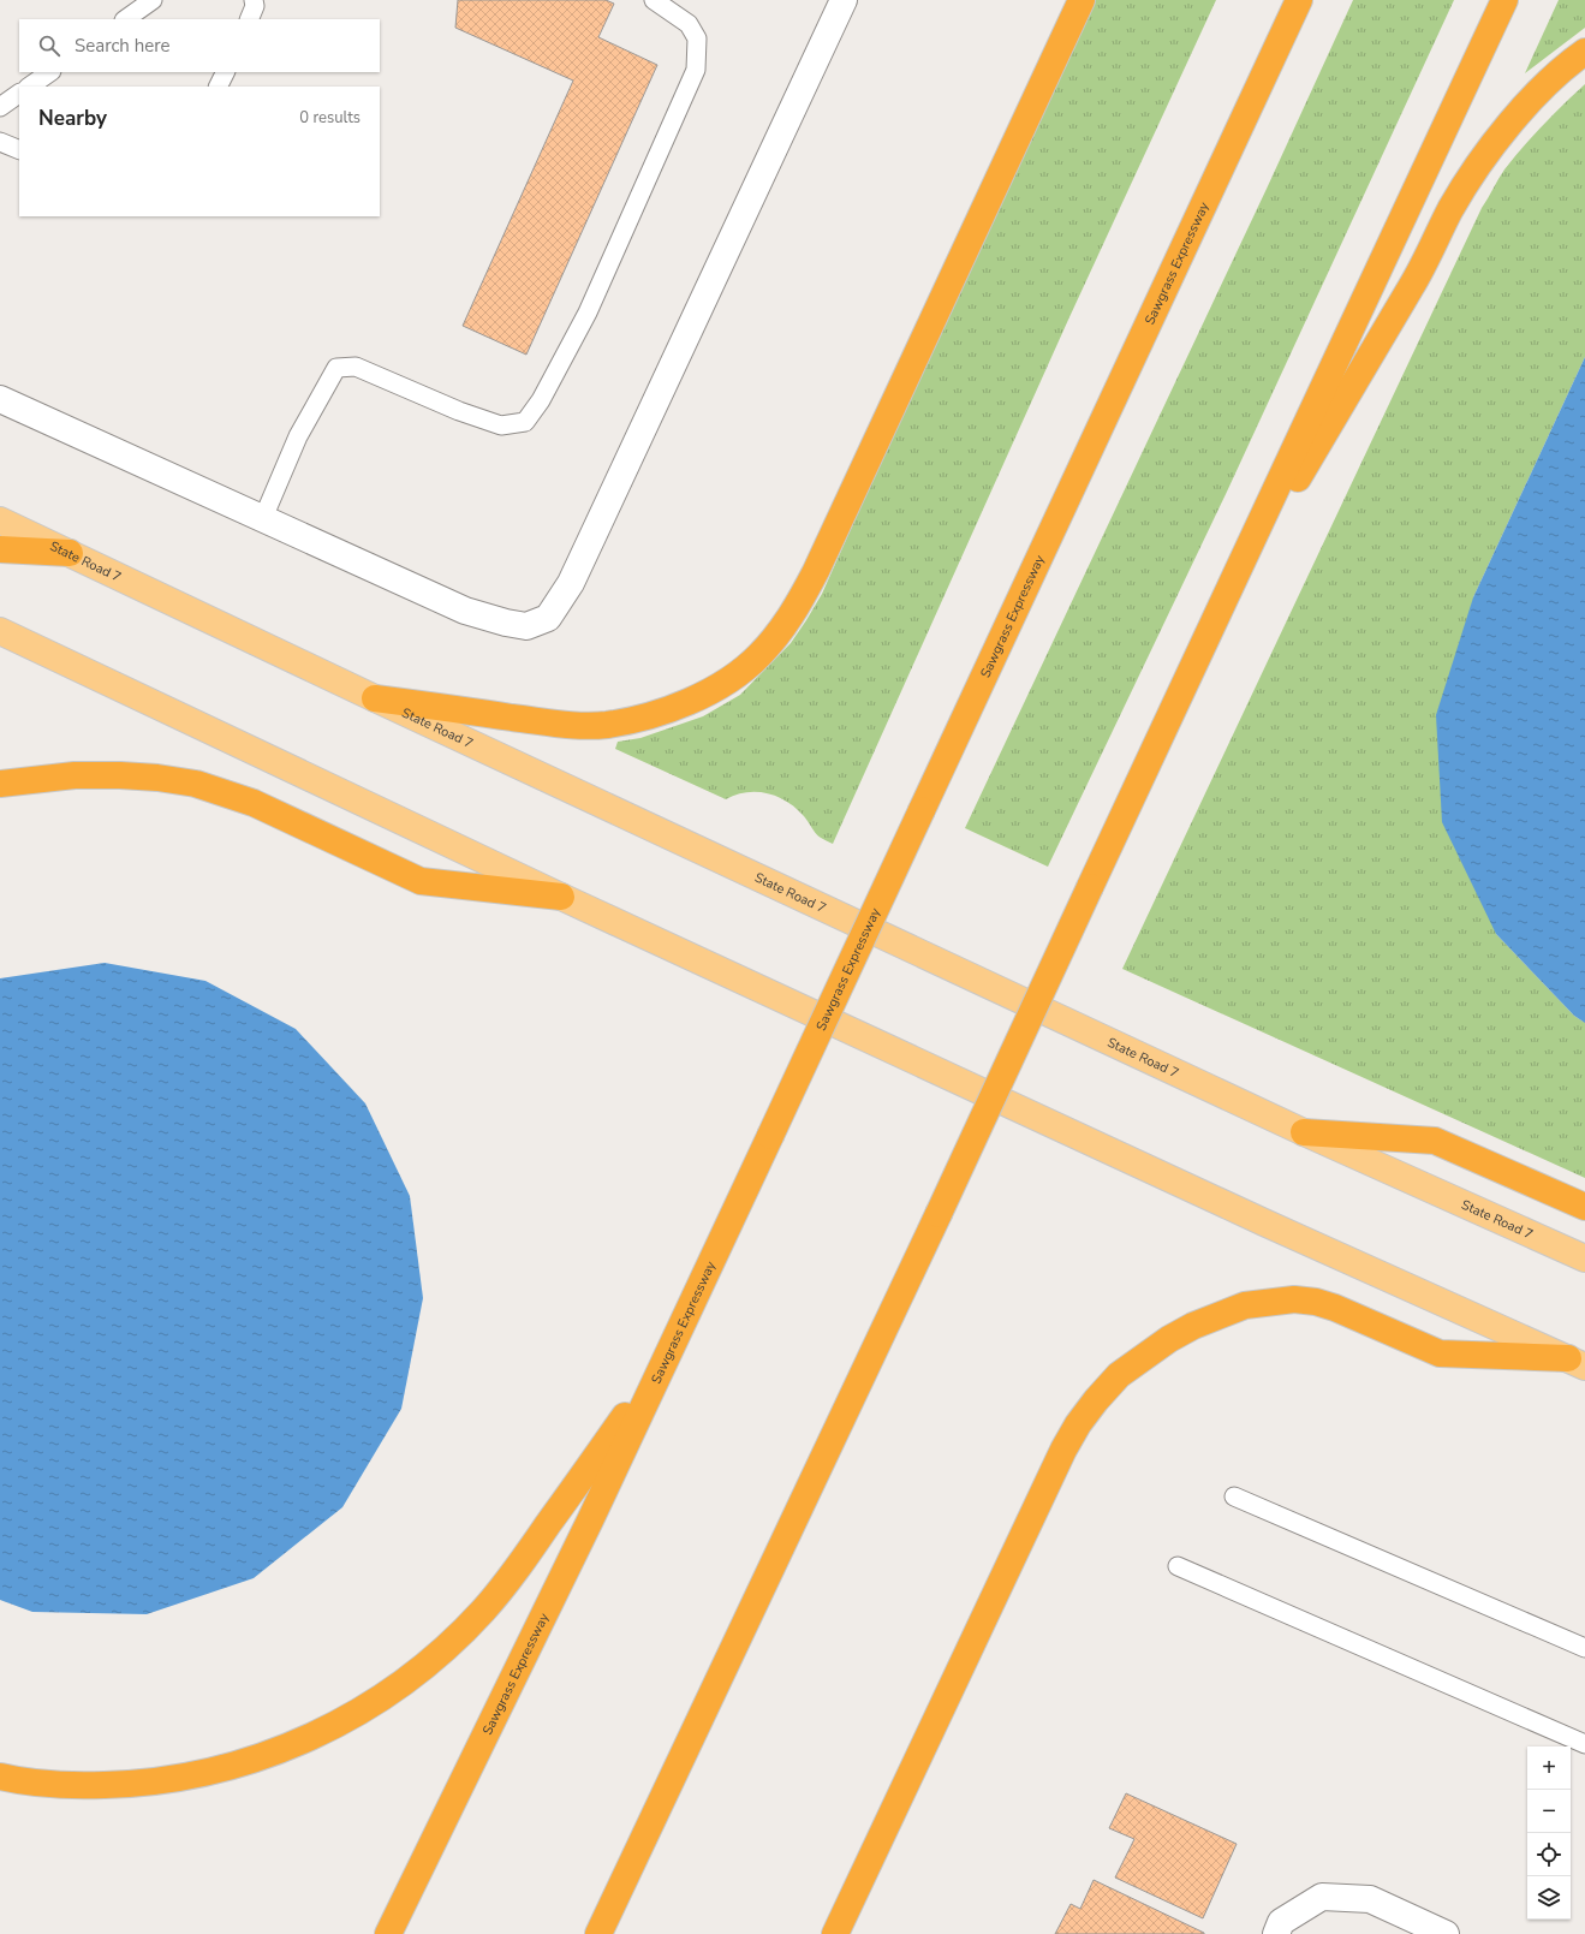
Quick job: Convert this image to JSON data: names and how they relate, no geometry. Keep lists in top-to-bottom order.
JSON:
{
  "streets": {
    "highway": ["Sawgrass Expressway"],
    "main road": ["State Road 7"]
  },
  "page": {
    "search": "Search here",
    "heading": ["Nearby", "0 results"],
    "map_buttons": ["+", "−"]
  }
}
